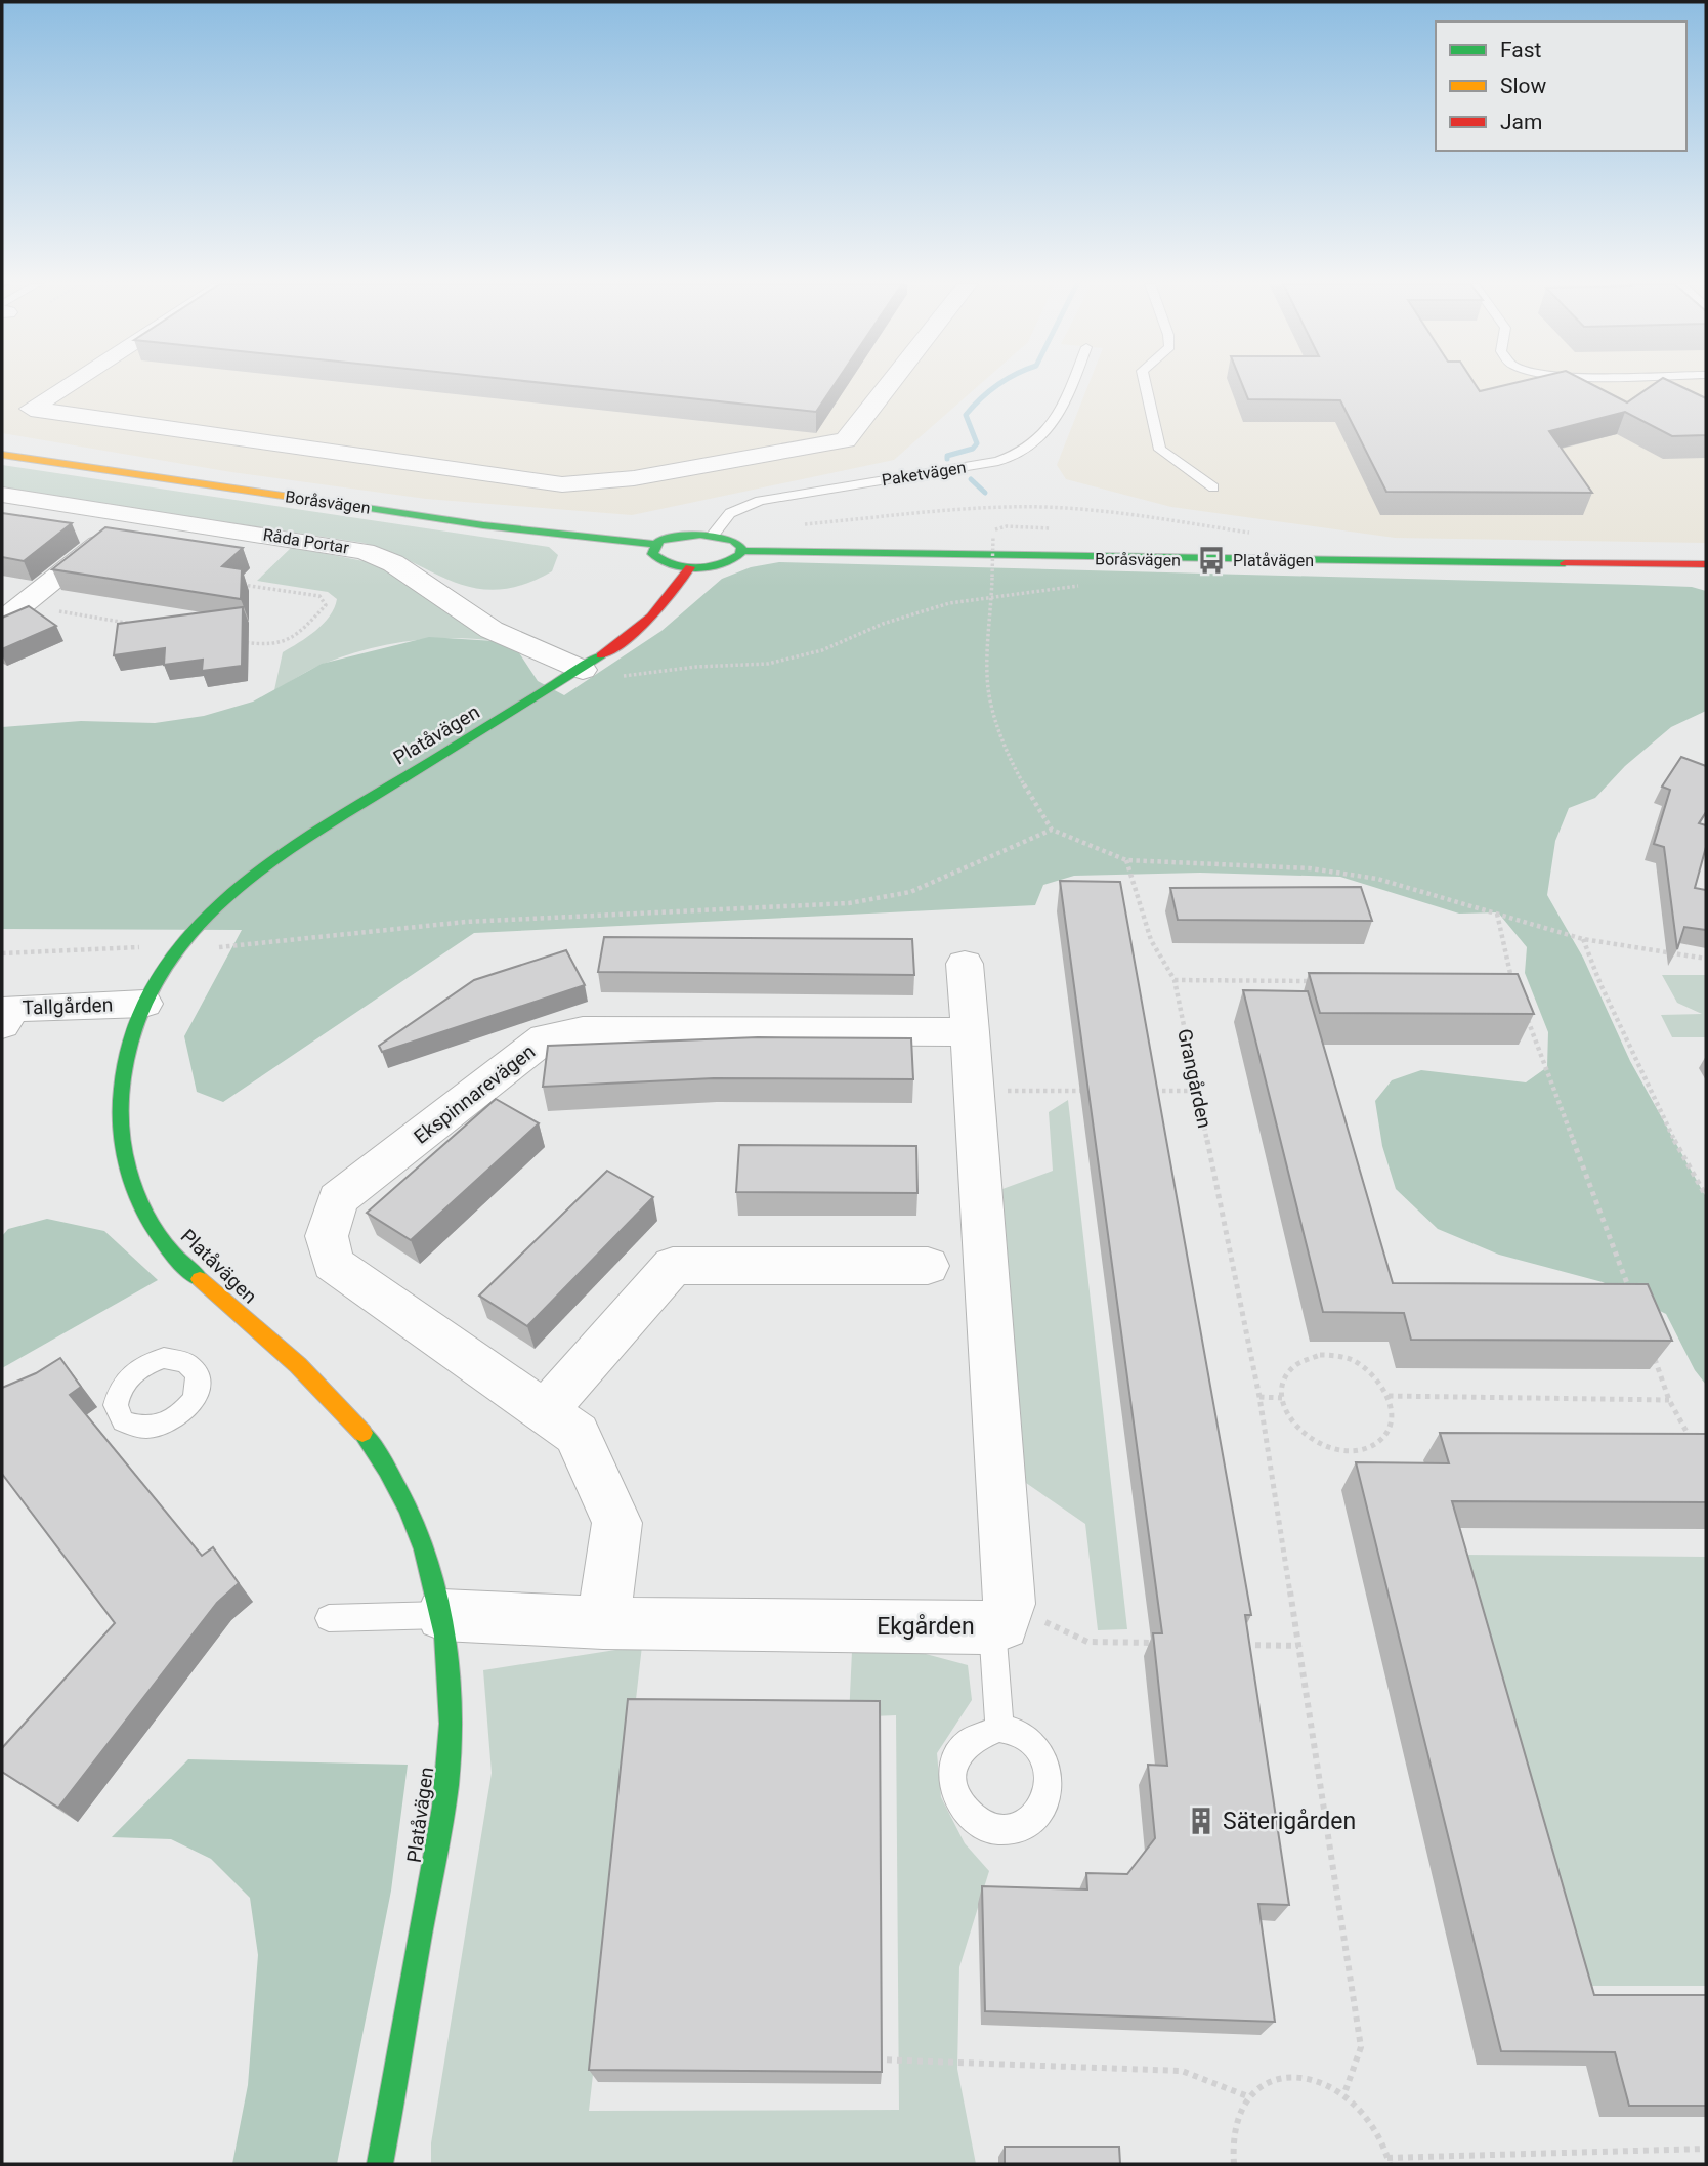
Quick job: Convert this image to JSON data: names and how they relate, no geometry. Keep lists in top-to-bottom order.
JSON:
{
  "streets": {
    "street": [
      "Boråsvägen",
      "Råda Portar",
      "Platåvägen",
      "Tallgården",
      "Ekspinnarevägen",
      "Ekgården"
    ],
    "lane": ["Paketvägen"],
    "path": ["Grangården"]
  },
  "crossings": [
    ["Paketvägen", "Boråsvägen"],
    ["Råda Portar", "Platåvägen"],
    ["Platåvägen", "Tallgården"],
    ["Platåvägen", "Ekgården"],
    ["Ekspinnarevägen", "Ekgården"]
  ],
  "places": {
    "bus stop": ["Platåvägen"],
    "building": ["Säterigården"]
  },
  "legend": ["Fast", "Slow", "Jam"]
}
